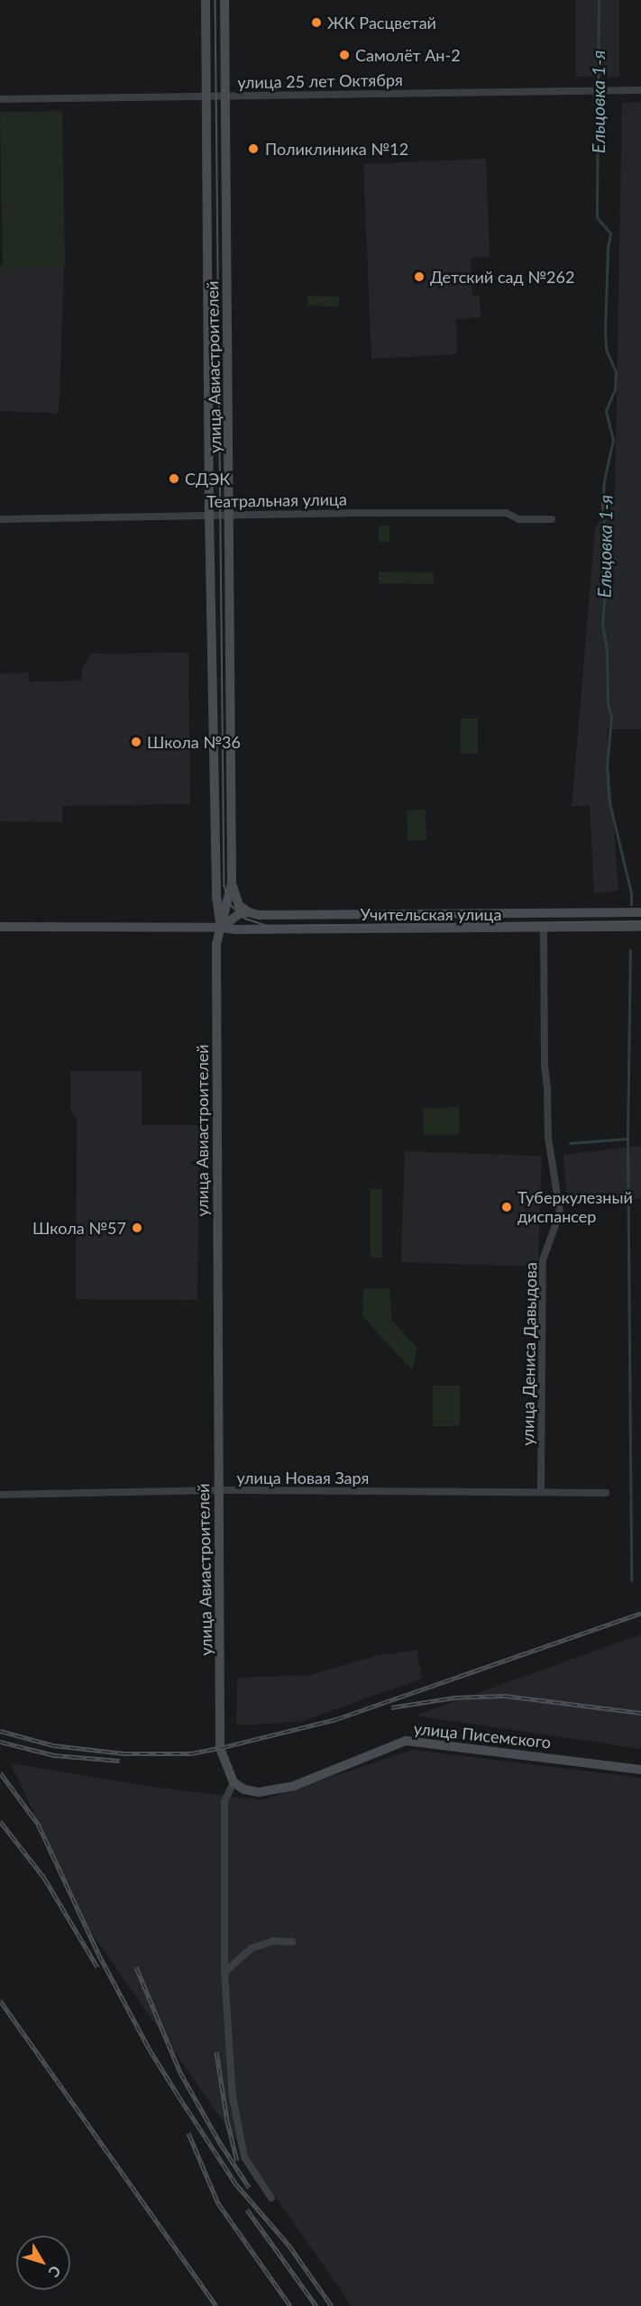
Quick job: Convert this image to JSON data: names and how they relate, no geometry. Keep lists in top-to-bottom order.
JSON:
{
  "streets": {
    "main road": ["улица Авиастроителей", "Учительская улица", "улица Писемского"],
    "street": [
      "улица 25 лет Октября",
      "Театральная улица",
      "улица Дениса Давыдова",
      "улица Новая Заря"
    ]
  },
  "crossings": [
    ["улица 25 лет Октября", "улица Авиастроителей"],
    ["улица Авиастроителей", "Театральная улица"],
    ["улица Авиастроителей", "Учительская улица"],
    ["улица Авиастроителей", "улица Новая Заря"],
    ["улица Авиастроителей", "улица Писемского"],
    ["Учительская улица", "улица Дениса Давыдова"],
    ["улица Дениса Давыдова", "улица Новая Заря"]
  ],
  "water": ["Ельцовка 1-я"],
  "places": [
    "ЖК Расцветай",
    "Самолёт Ан-2",
    "Поликлиника №12",
    "Детский сад №262",
    "СДЭК",
    "Школа №36",
    "Туберкулезный диспансер",
    "Школа №57"
  ],
  "north": "bottom right"
}
